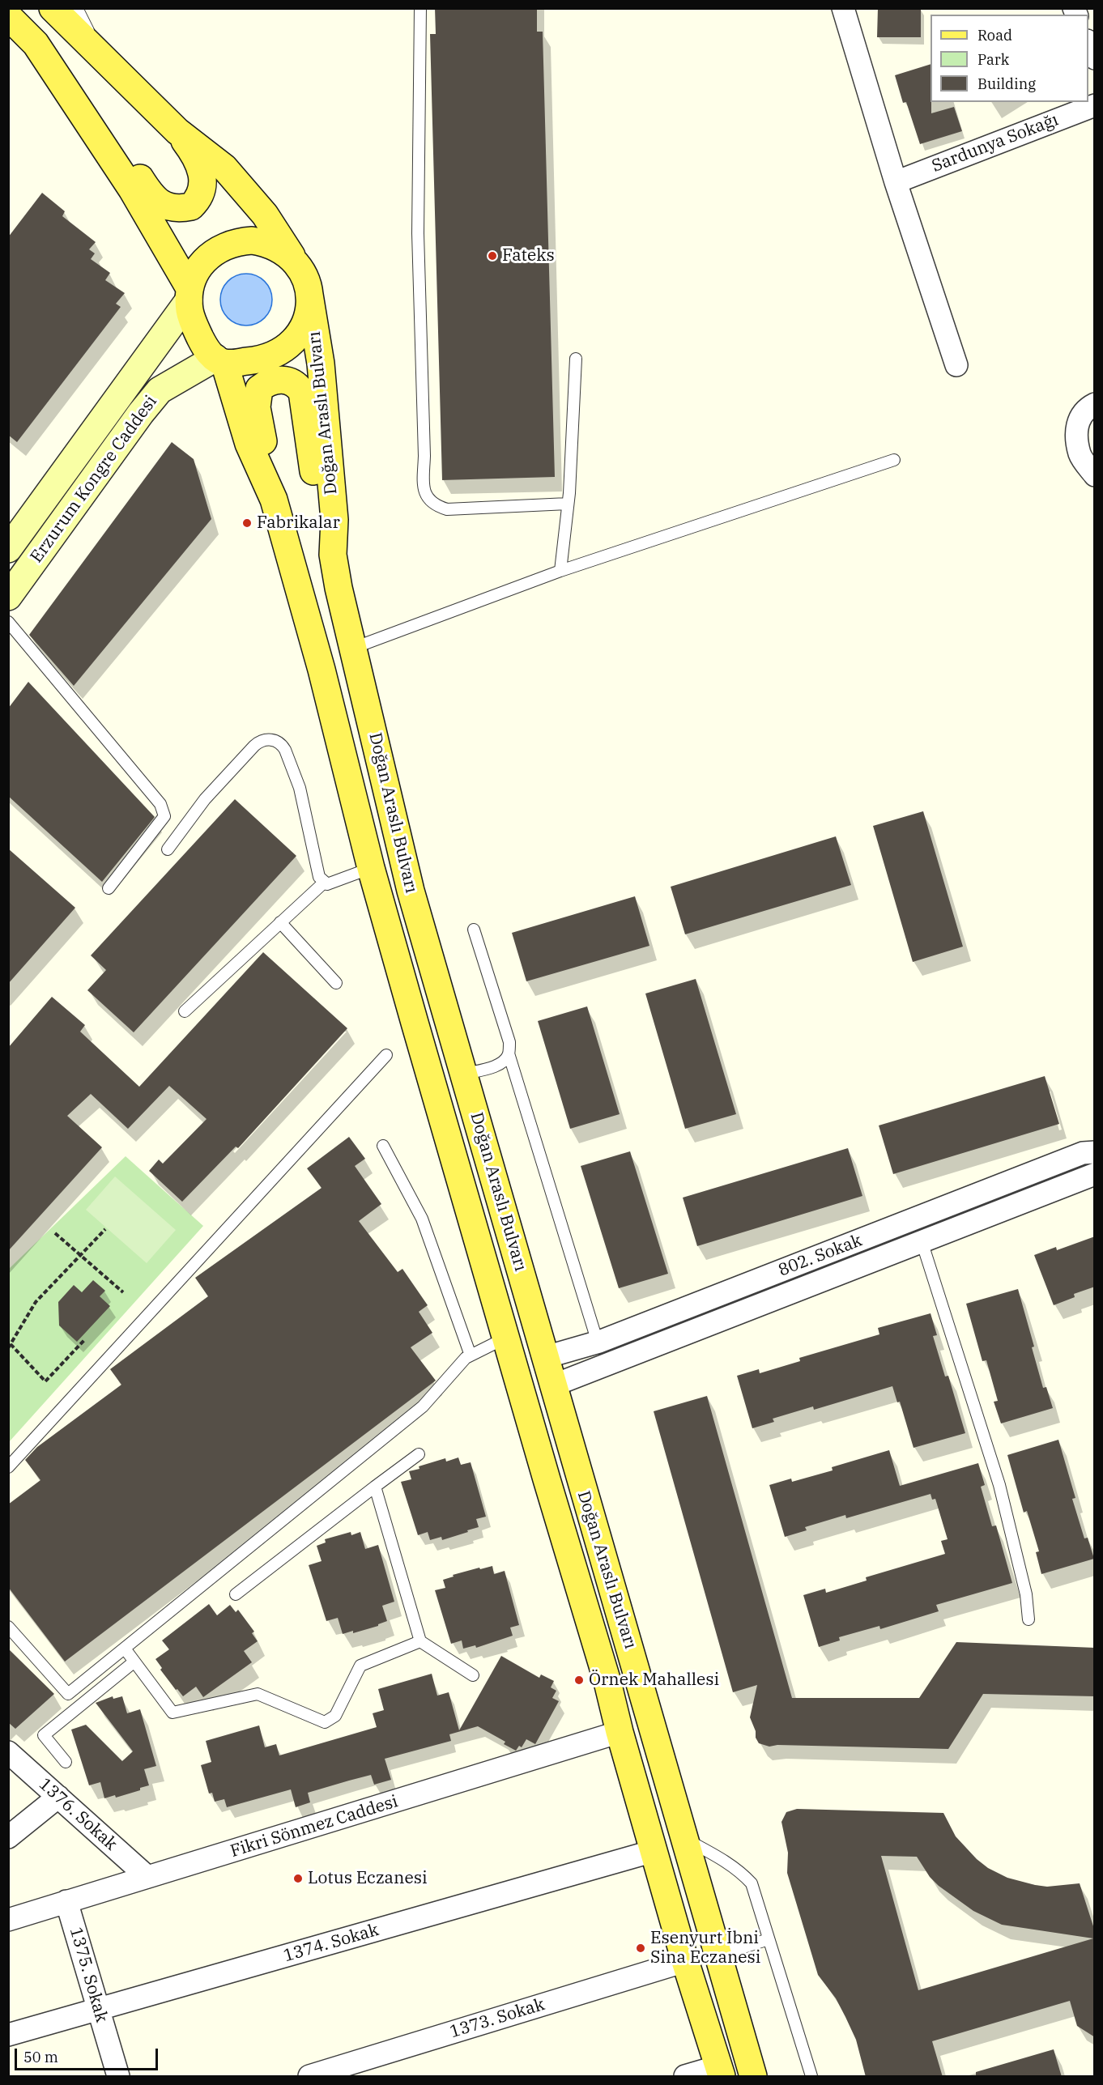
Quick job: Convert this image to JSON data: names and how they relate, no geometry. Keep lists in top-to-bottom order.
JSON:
{
  "streets": {
    "main road": ["Doğan Araslı Bulvarı", "Erzurum Kongre Caddesi"],
    "street": [
      "Sardunya Sokağı",
      "802. Sokak",
      "1376. Sokak",
      "Fikri Sönmez Caddesi",
      "1374. Sokak",
      "1375. Sokak",
      "1373. Sokak"
    ]
  },
  "crossings": [
    ["Doğan Araslı Bulvarı", "Erzurum Kongre Caddesi"],
    ["Doğan Araslı Bulvarı", "802. Sokak"],
    ["Doğan Araslı Bulvarı", "Fikri Sönmez Caddesi"],
    ["Doğan Araslı Bulvarı", "1374. Sokak"],
    ["Doğan Araslı Bulvarı", "1373. Sokak"],
    ["1376. Sokak", "Fikri Sönmez Caddesi"],
    ["Fikri Sönmez Caddesi", "1375. Sokak"],
    ["1374. Sokak", "1375. Sokak"]
  ],
  "places": [
    "Fateks",
    "Fabrikalar",
    "Örnek Mahallesi",
    "Lotus Eczanesi",
    "Esenyurt İbni Sina Eczanesi"
  ],
  "legend": ["Road", "Park", "Building"],
  "scale_bar": "50 m"
}
